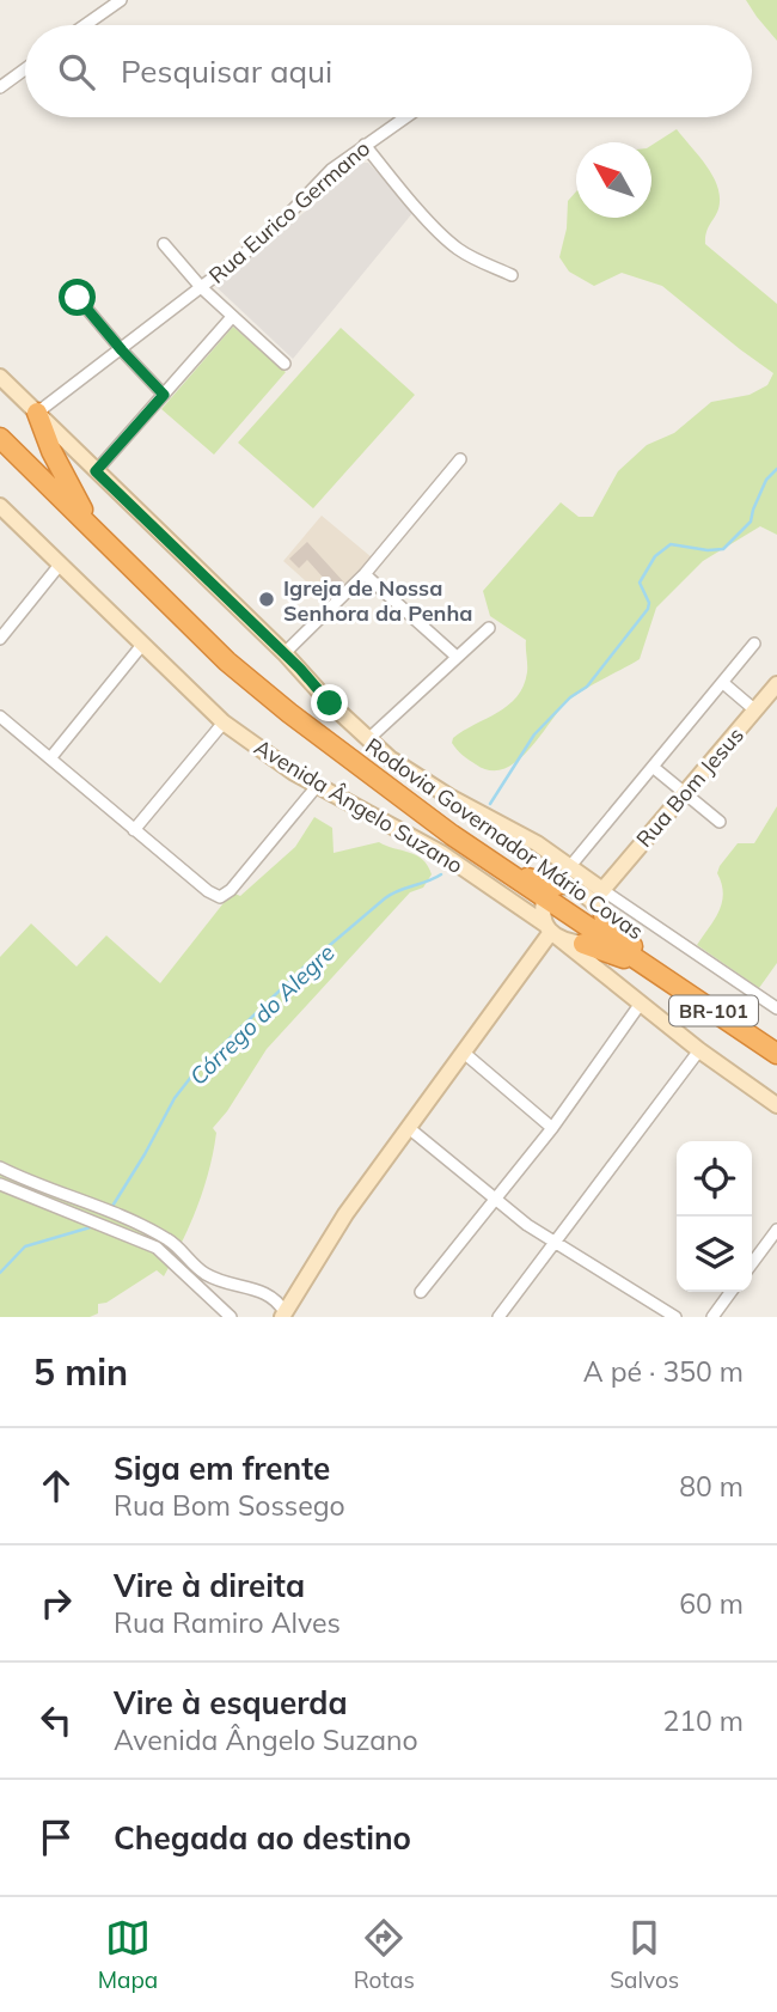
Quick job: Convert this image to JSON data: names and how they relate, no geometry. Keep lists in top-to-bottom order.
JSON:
{
  "streets": {
    "highway": ["Rodovia Governador Mário Covas", "BR-101"],
    "main road": ["Rua Bom Jesus", "Avenida Ângelo Suzano"],
    "street": ["Rua Eurico Germano"]
  },
  "crossings": [
    ["Avenida Ângelo Suzano", "Rodovia Governador Mário Covas"]
  ],
  "water": ["Córrego do Alegre"],
  "places": ["Igreja de Nossa Senhora da Penha"],
  "north": "top left",
  "page": {
    "search": "Pesquisar aqui",
    "heading": ["5 min", "A pé · 350 m"],
    "list": [
      ["Siga em frente", "Rua Bom Sossego", "80 m"],
      ["Vire à direita", "Rua Ramiro Alves", "60 m"],
      ["Vire à esquerda", "Avenida Ângelo Suzano", "210 m"],
      "Chegada ao destino"
    ],
    "nav": ["Mapa", "Rotas", "Salvos"]
  }
}
